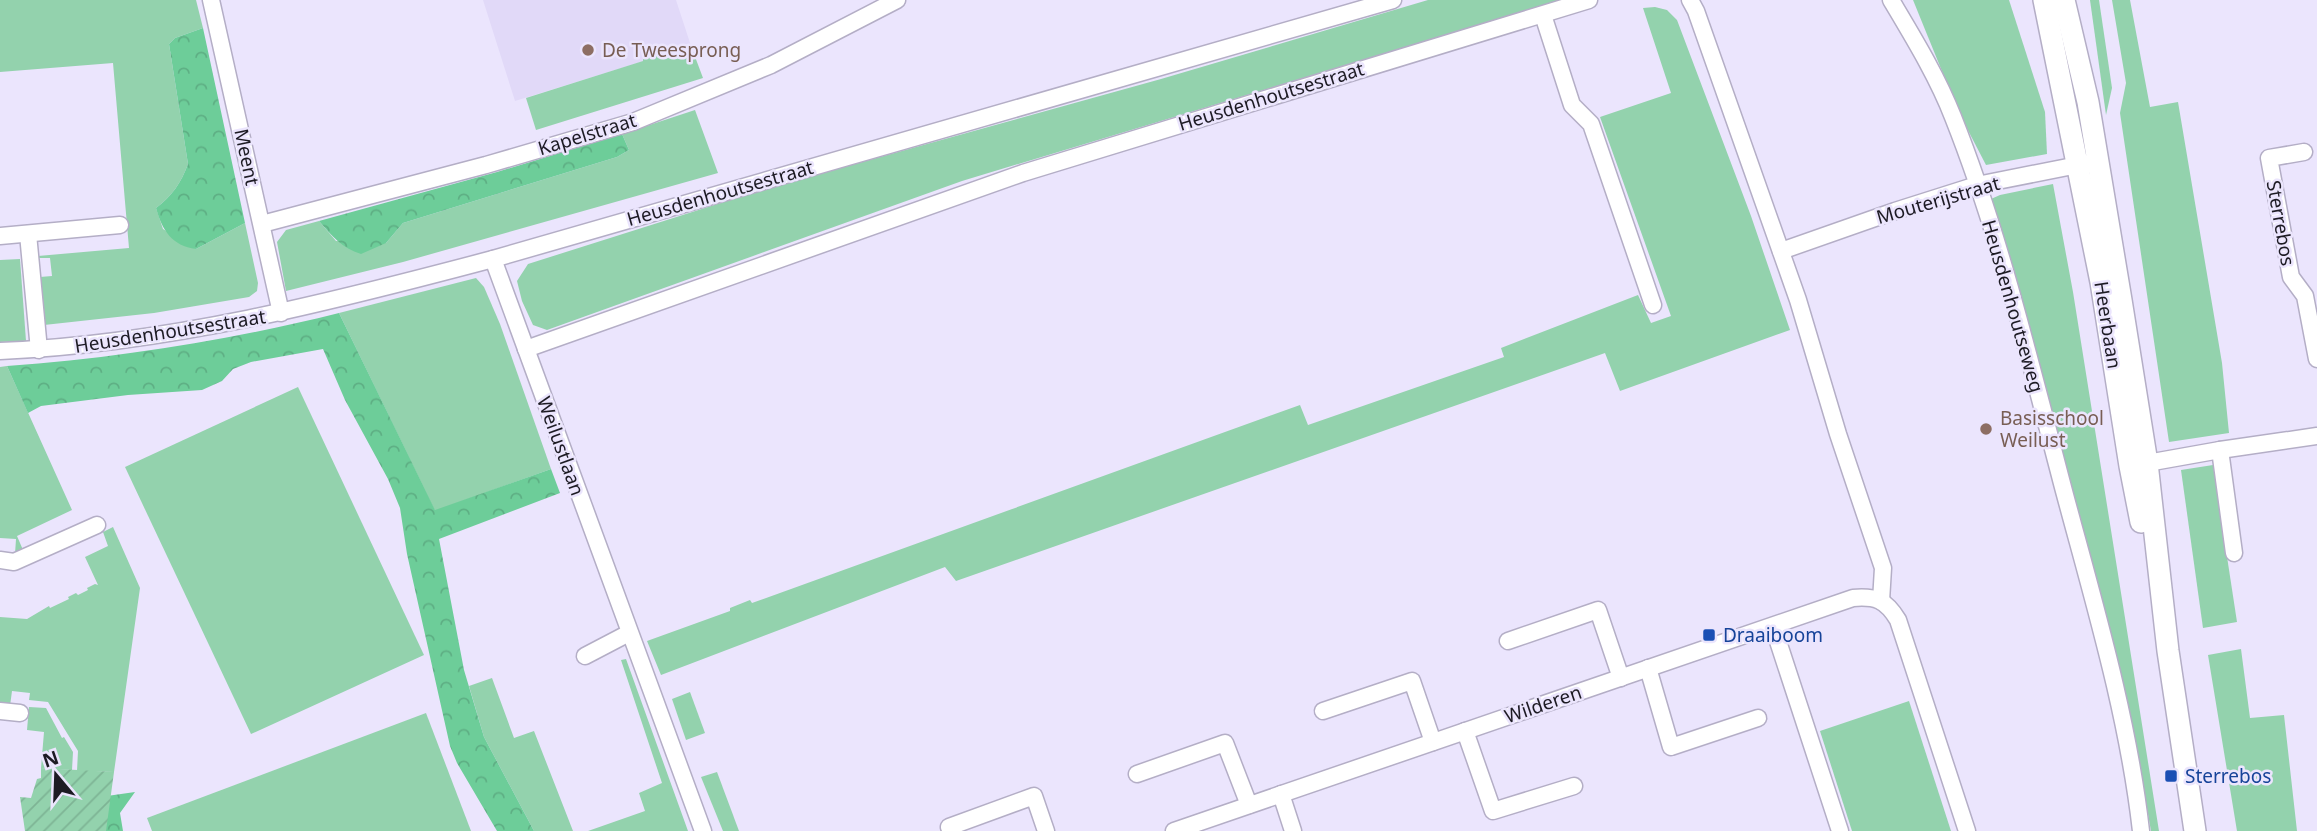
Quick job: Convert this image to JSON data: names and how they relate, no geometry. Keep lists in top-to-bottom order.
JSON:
{
  "streets": {
    "street": [
      "Heusdenhoutsestraat",
      "Kapelstraat",
      "Meent",
      "Mouterijstraat",
      "Sterrebos",
      "Heusdenhoutseweg",
      "Heerbaan",
      "Weilustlaan",
      "Wilderen"
    ]
  },
  "crossings": [
    ["Heusdenhoutsestraat", "Meent"],
    ["Heusdenhoutsestraat", "Weilustlaan"],
    ["Kapelstraat", "Meent"],
    ["Mouterijstraat", "Heusdenhoutseweg"],
    ["Mouterijstraat", "Heerbaan"]
  ],
  "places": {
    "other": ["De Tweesprong", "Basisschool Weilust"],
    "transit": ["Draaiboom", "Sterrebos"]
  },
  "north": "top"
}
